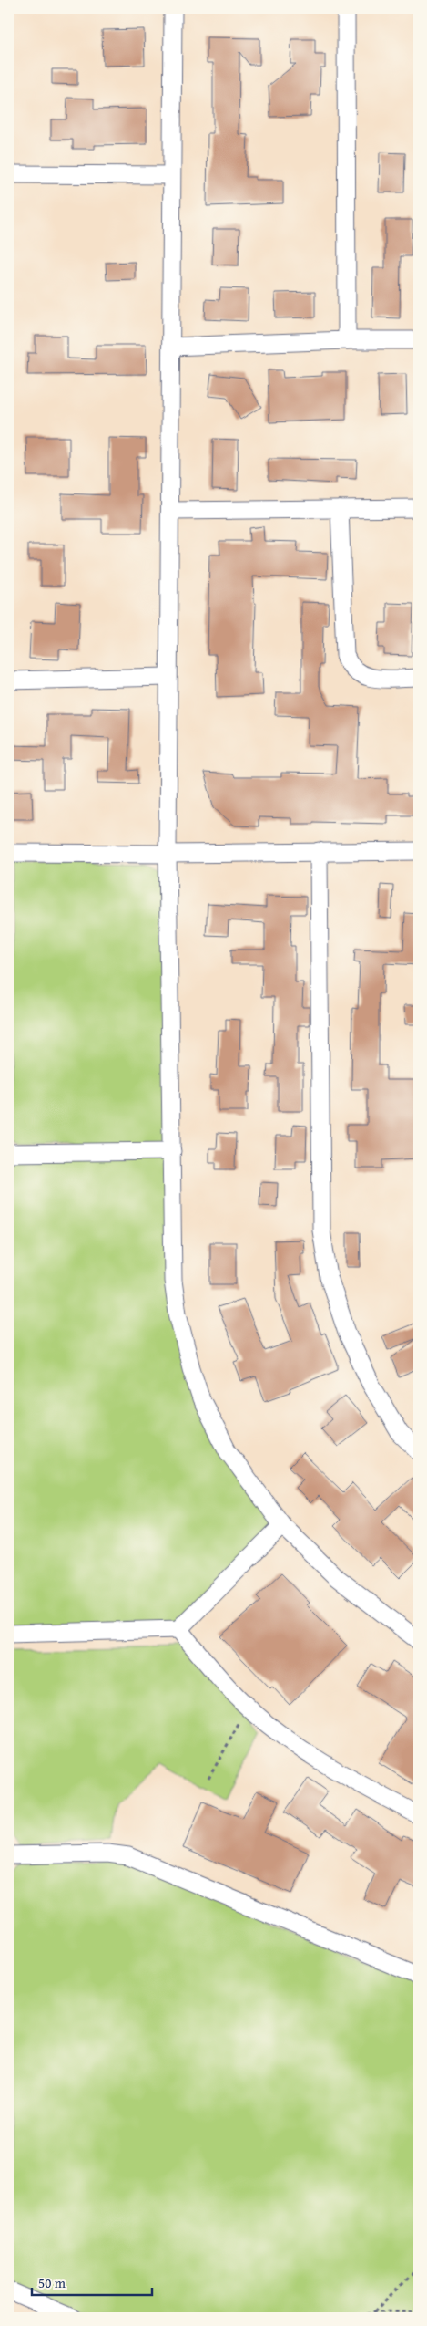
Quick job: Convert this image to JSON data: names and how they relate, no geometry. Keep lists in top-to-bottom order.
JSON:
{
  "scale_bar": "50 m"
}
